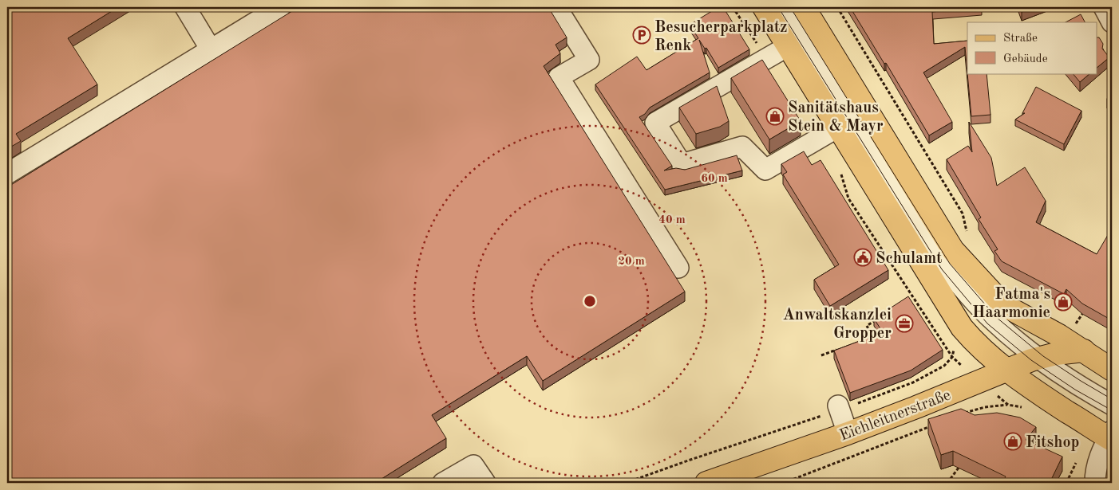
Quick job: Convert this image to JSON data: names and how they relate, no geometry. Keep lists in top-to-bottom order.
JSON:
{
  "streets": {
    "main road": ["Eichleitnerstraße"]
  },
  "places": {
    "parking": ["Besucherparkplatz Renk"],
    "shop": ["Sanitätshaus Stein & Mayr", "Fatma's Haarmonie", "Fitshop"],
    "public building": ["Schulamt"],
    "office": ["Anwaltskanzlei Gropper"]
  },
  "legend": ["Straße", "Gebäude"],
  "rings": ["60 m", "40 m", "20 m"]
}
